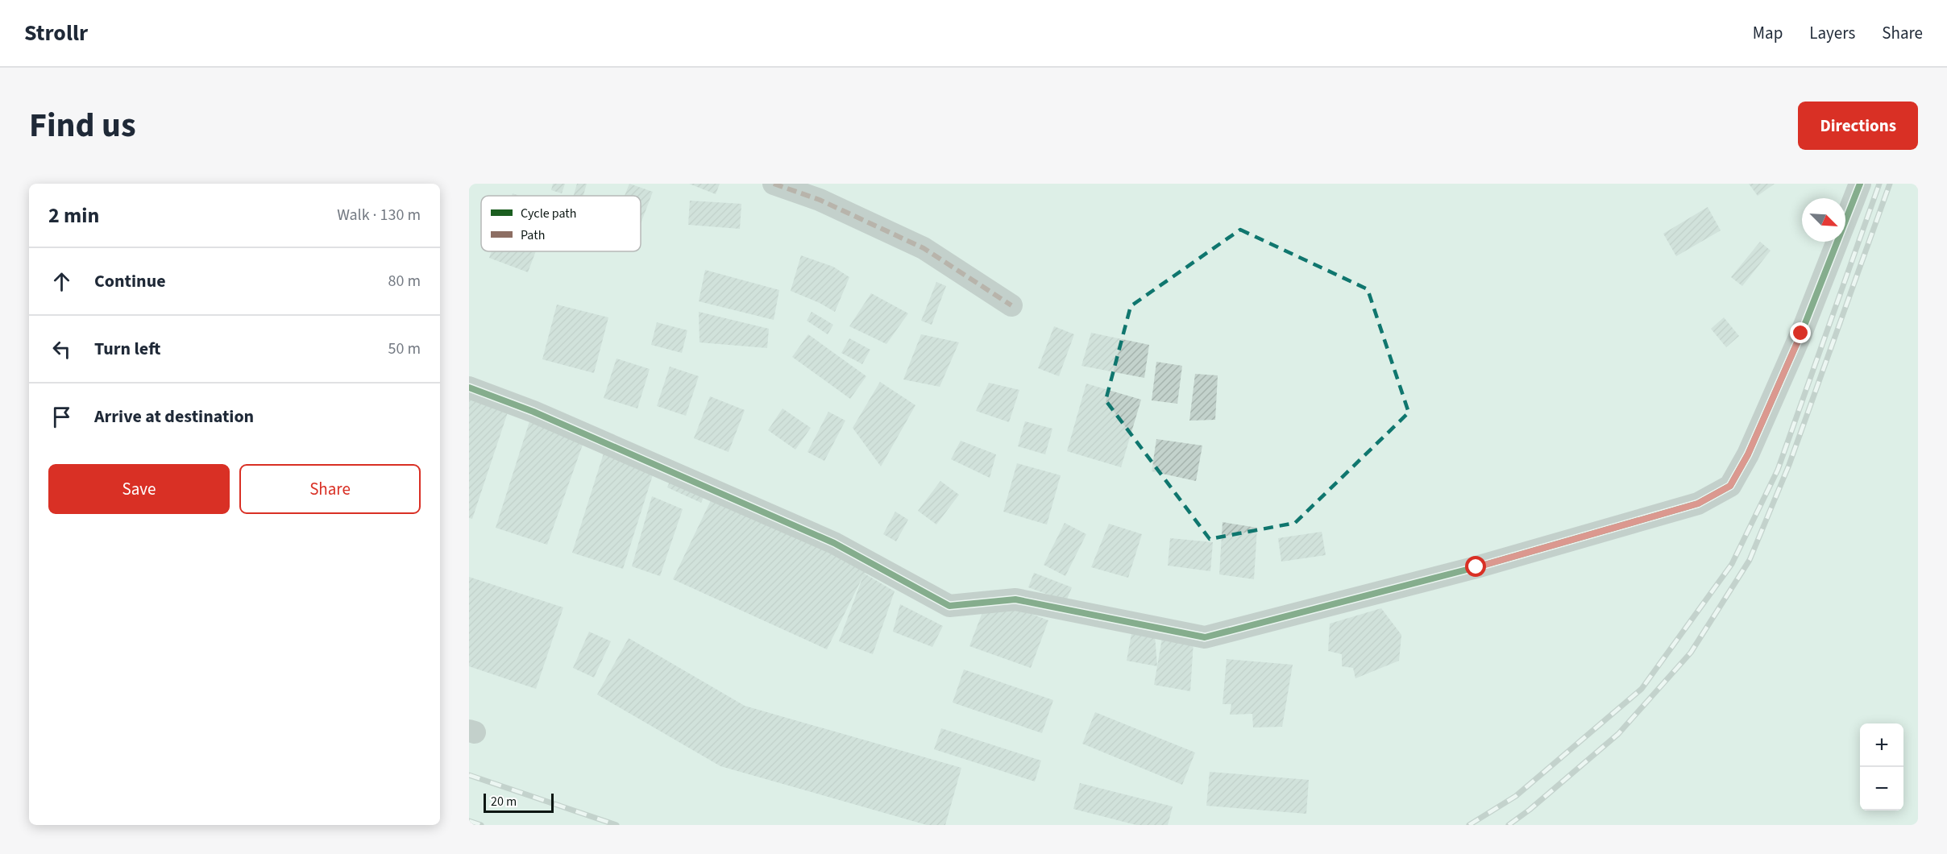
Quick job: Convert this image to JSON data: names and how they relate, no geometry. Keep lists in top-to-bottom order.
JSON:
{
  "legend": ["Cycle path", "Path"],
  "scale_bar": "20 m",
  "north": "bottom right",
  "page": {
    "header": "Strollr",
    "nav": ["Map", "Layers", "Share"],
    "title": "Find us",
    "buttons": [
      "Directions",
      ["Save", "Share"]
    ],
    "heading": ["2 min", "Walk · 130 m"],
    "list": [
      ["Continue", "80 m"],
      ["Turn left", "50 m"],
      "Arrive at destination"
    ],
    "map_buttons": ["+", "−"],
    "scale": "20 m"
  }
}
